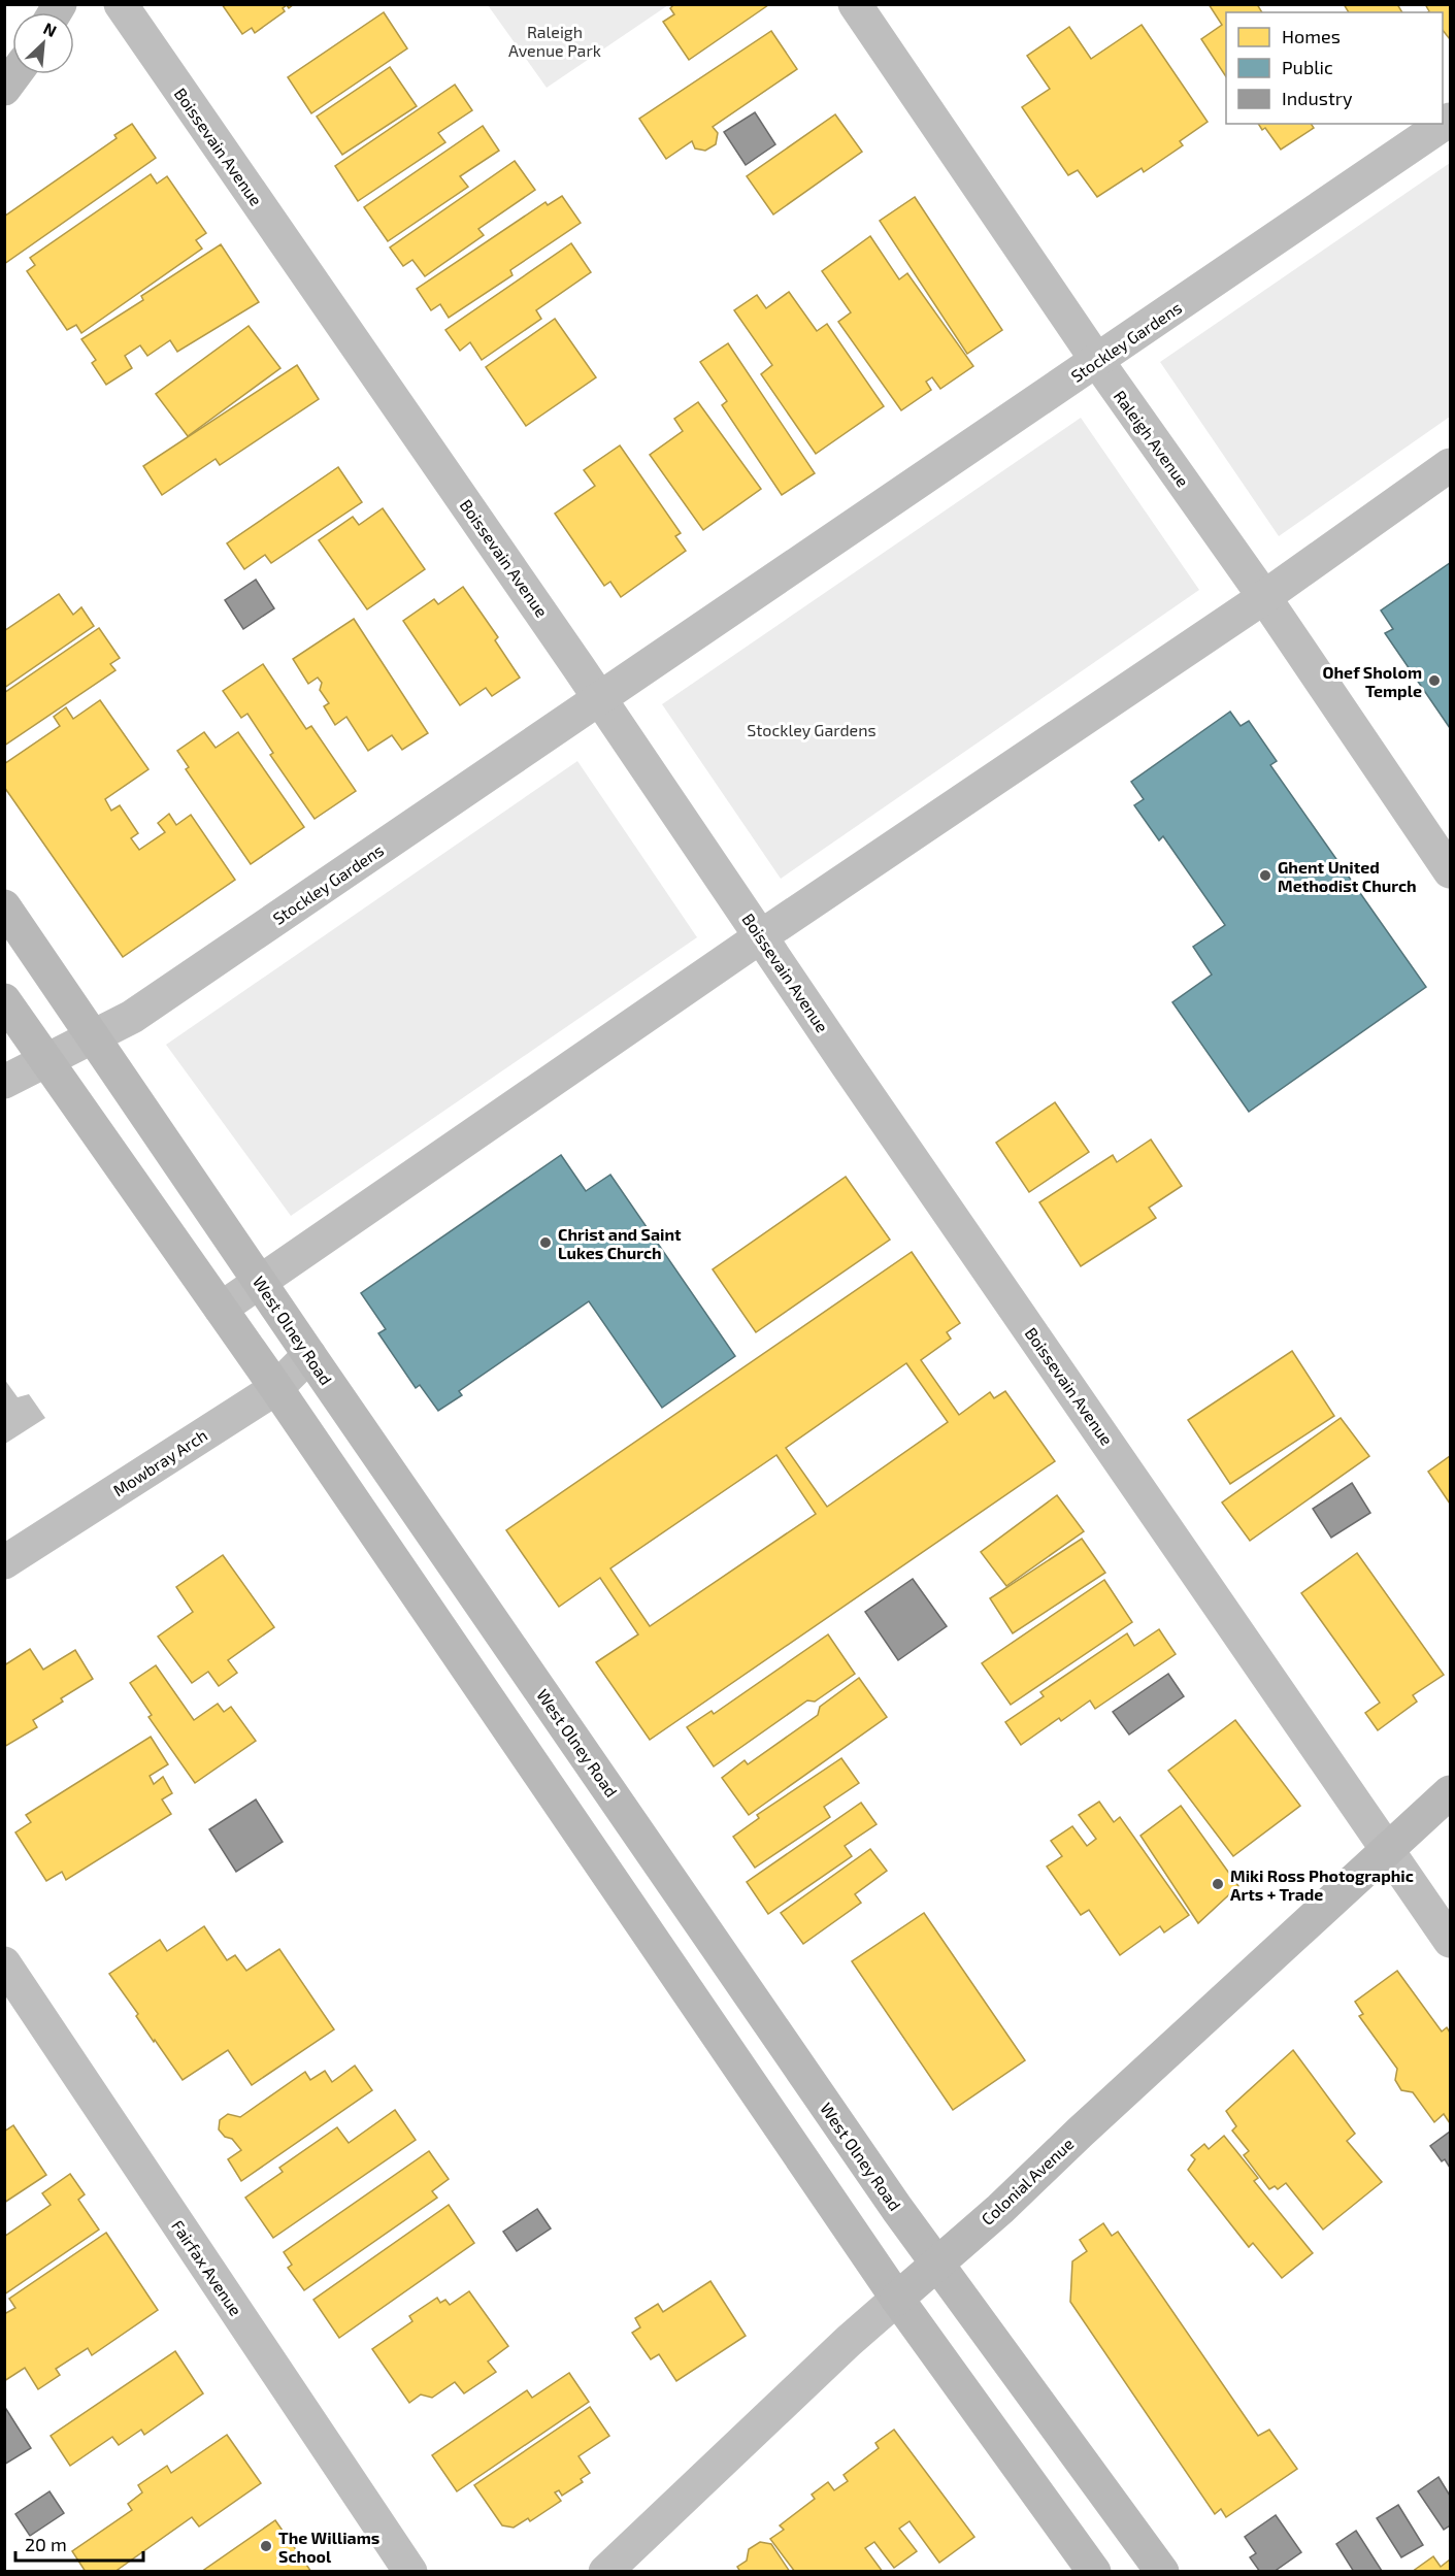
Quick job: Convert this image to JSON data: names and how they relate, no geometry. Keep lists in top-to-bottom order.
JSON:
{
  "streets": {
    "street": [
      "Boissevain Avenue",
      "Stockley Gardens",
      "Raleigh Avenue",
      "West Olney Road",
      "Mowbray Arch",
      "Colonial Avenue",
      "Fairfax Avenue"
    ]
  },
  "crossings": [
    ["Boissevain Avenue", "Stockley Gardens"],
    ["Boissevain Avenue", "Colonial Avenue"],
    ["Stockley Gardens", "Raleigh Avenue"],
    ["Stockley Gardens", "West Olney Road"],
    ["West Olney Road", "Mowbray Arch"],
    ["West Olney Road", "Colonial Avenue"]
  ],
  "parks": ["Raleigh Avenue Park", "Stockley Gardens"],
  "places": [
    "Ohef Sholom Temple",
    "Ghent United Methodist Church",
    "Christ and Saint Lukes Church",
    "Miki Ross Photographic Arts + Trade",
    "The Williams School"
  ],
  "legend": ["Homes", "Public", "Industry"],
  "scale_bar": "20 m",
  "north": "top right"
}
